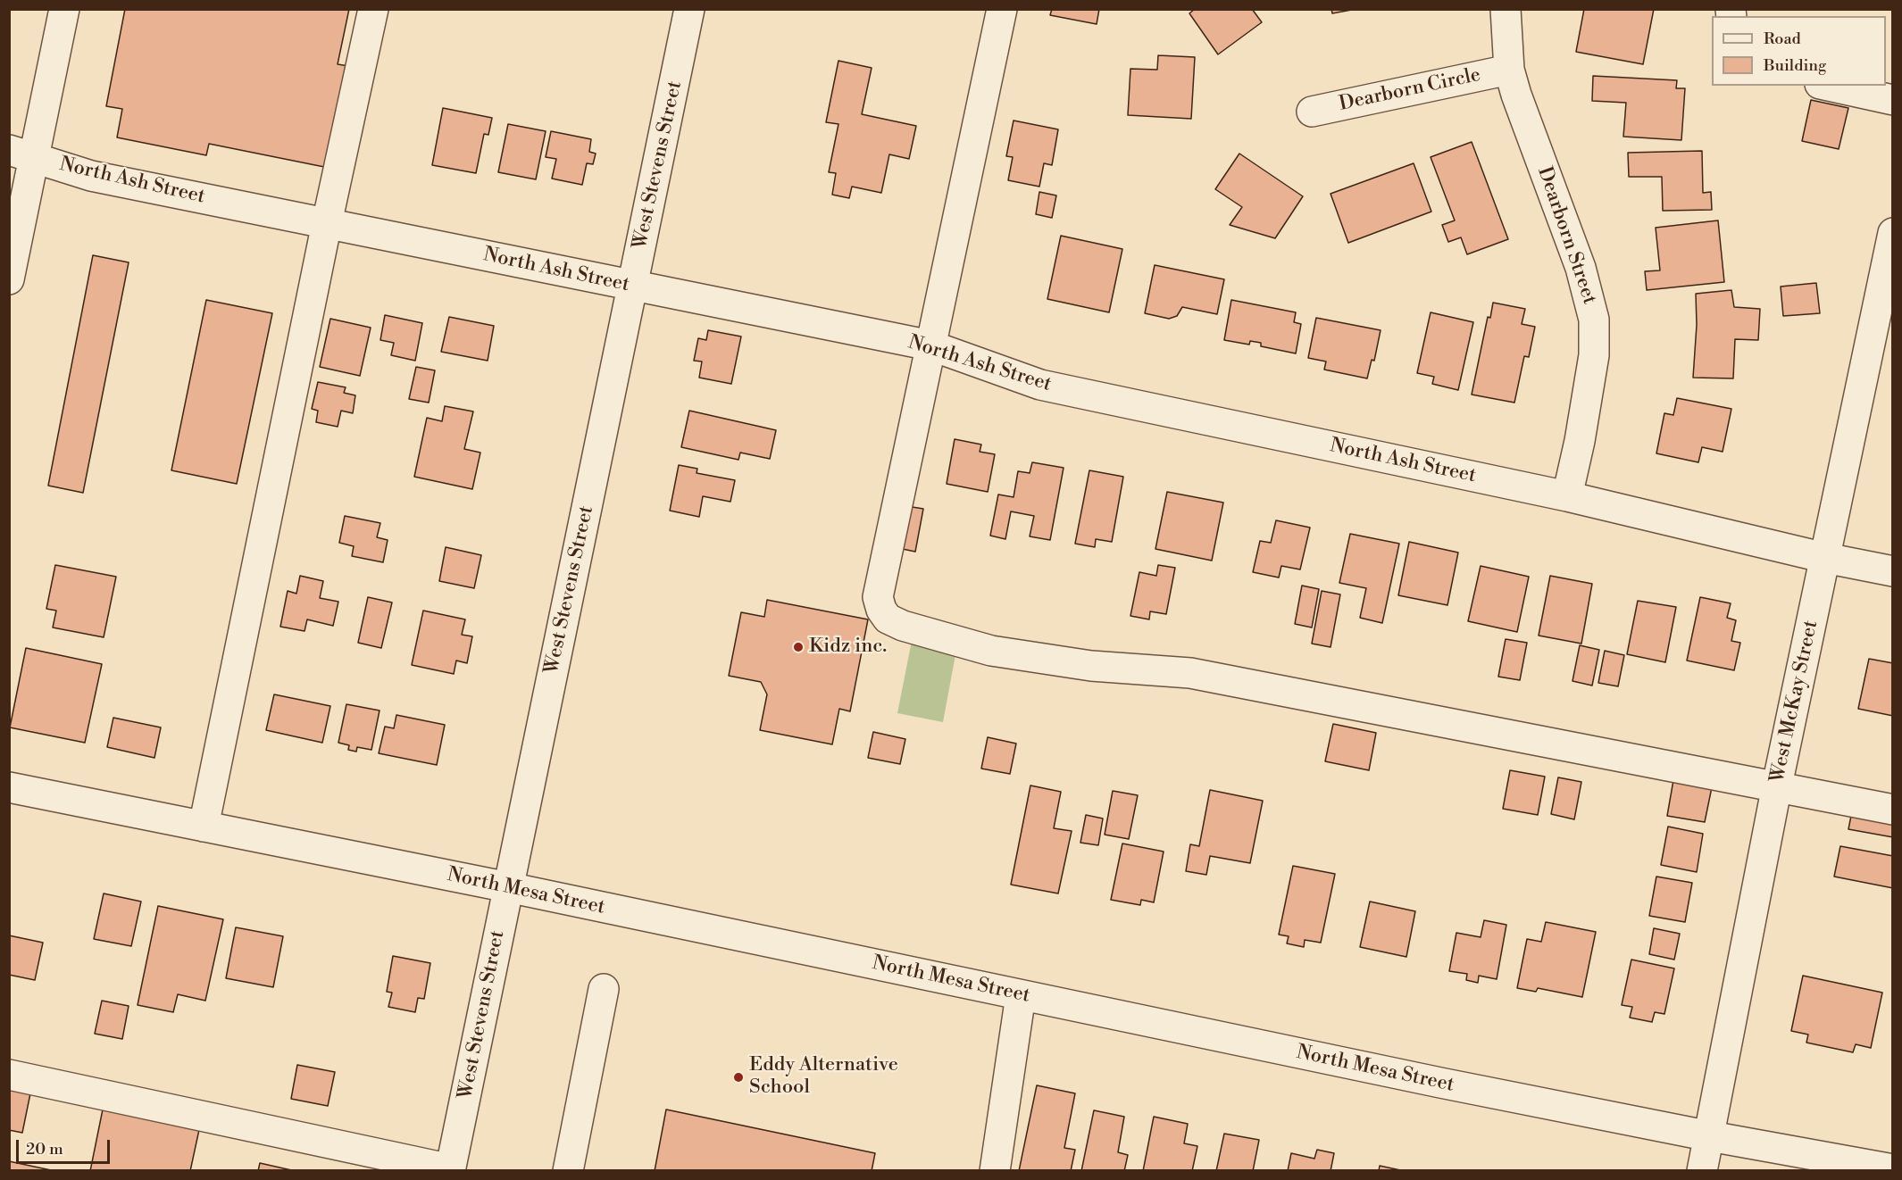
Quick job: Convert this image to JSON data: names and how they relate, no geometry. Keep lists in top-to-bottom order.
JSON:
{
  "streets": {
    "street": [
      "Dearborn Circle",
      "West Stevens Street",
      "North Ash Street",
      "Dearborn Street",
      "West McKay Street",
      "North Mesa Street"
    ]
  },
  "crossings": [
    ["Dearborn Circle", "Dearborn Street"],
    ["West Stevens Street", "North Ash Street"],
    ["West Stevens Street", "North Mesa Street"],
    ["North Ash Street", "Dearborn Street"],
    ["North Ash Street", "West McKay Street"],
    ["West McKay Street", "North Mesa Street"]
  ],
  "places": ["Kidz inc.", "Eddy Alternative School"],
  "legend": ["Road", "Building"],
  "scale_bar": "20 m"
}
